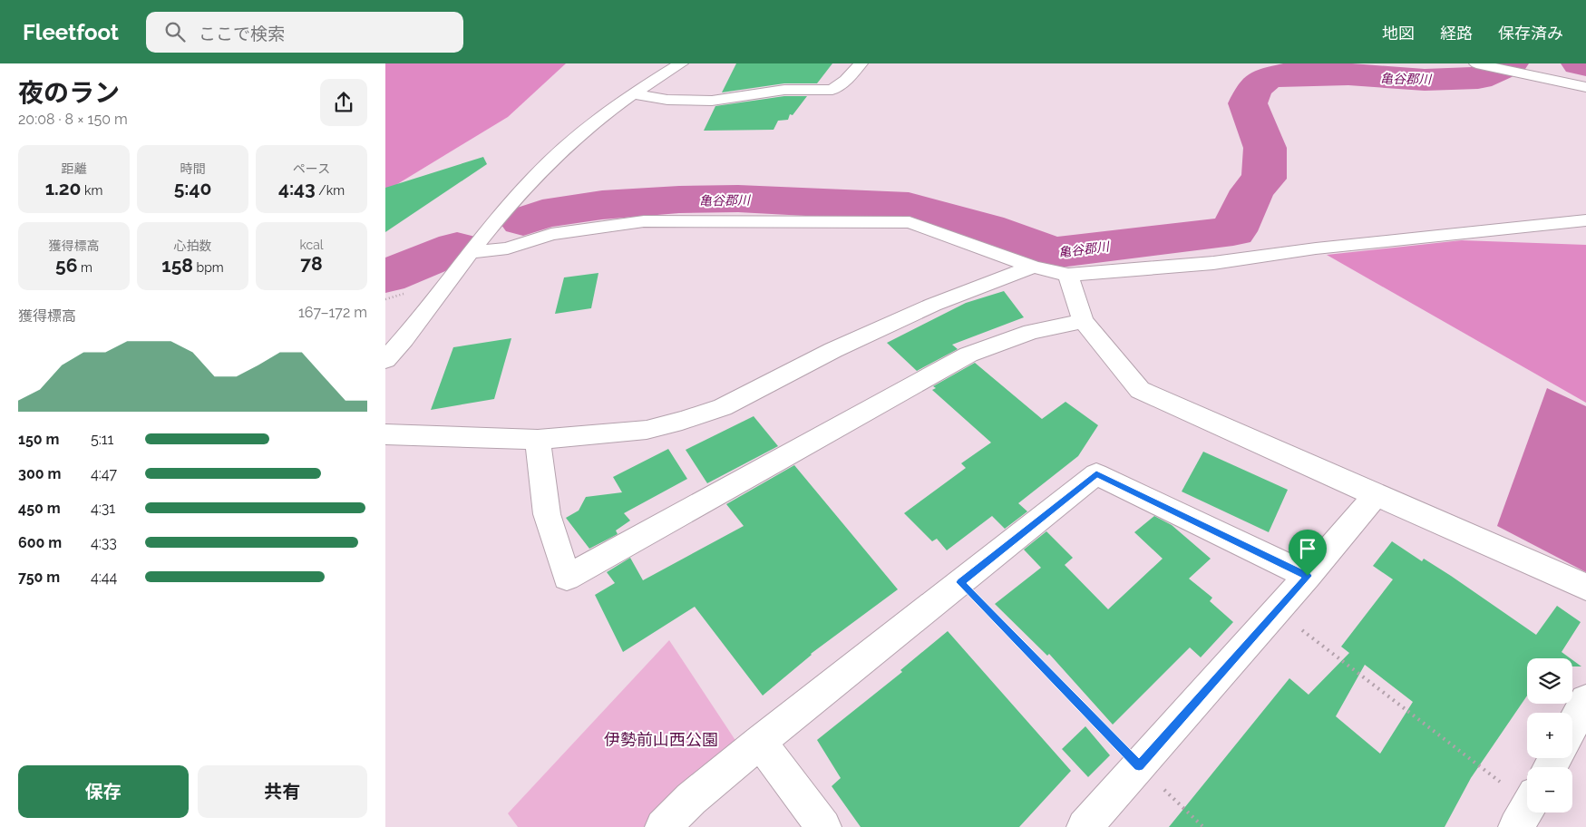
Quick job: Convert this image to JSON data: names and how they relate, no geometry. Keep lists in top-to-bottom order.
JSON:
{
  "water": ["亀谷郡川"],
  "parks": ["伊勢前山西公園"],
  "page": {
    "header": "Fleetfoot",
    "search": "ここで検索",
    "nav": ["地図", "経路", "保存済み"],
    "heading": ["夜のラン", "20:08 · 8 × 150 m"],
    "stats": [
      ["距離", "1.20 km"],
      ["時間", "5:40"],
      ["ペース", "4:43 /km"],
      ["獲得標高", "56 m"],
      ["心拍数", "158 bpm"],
      ["kcal", "78"]
    ],
    "chart": ["獲得標高", "167–172 m"],
    "list": [
      {
        "name": "150 m",
        "note": "5:11"
      },
      {
        "name": "300 m",
        "note": "4:47"
      },
      {
        "name": "450 m",
        "note": "4:31"
      },
      {
        "name": "600 m",
        "note": "4:33"
      },
      {
        "name": "750 m",
        "note": "4:44"
      }
    ],
    "map_buttons": ["+", "−"],
    "buttons": ["保存", "共有"]
  }
}
